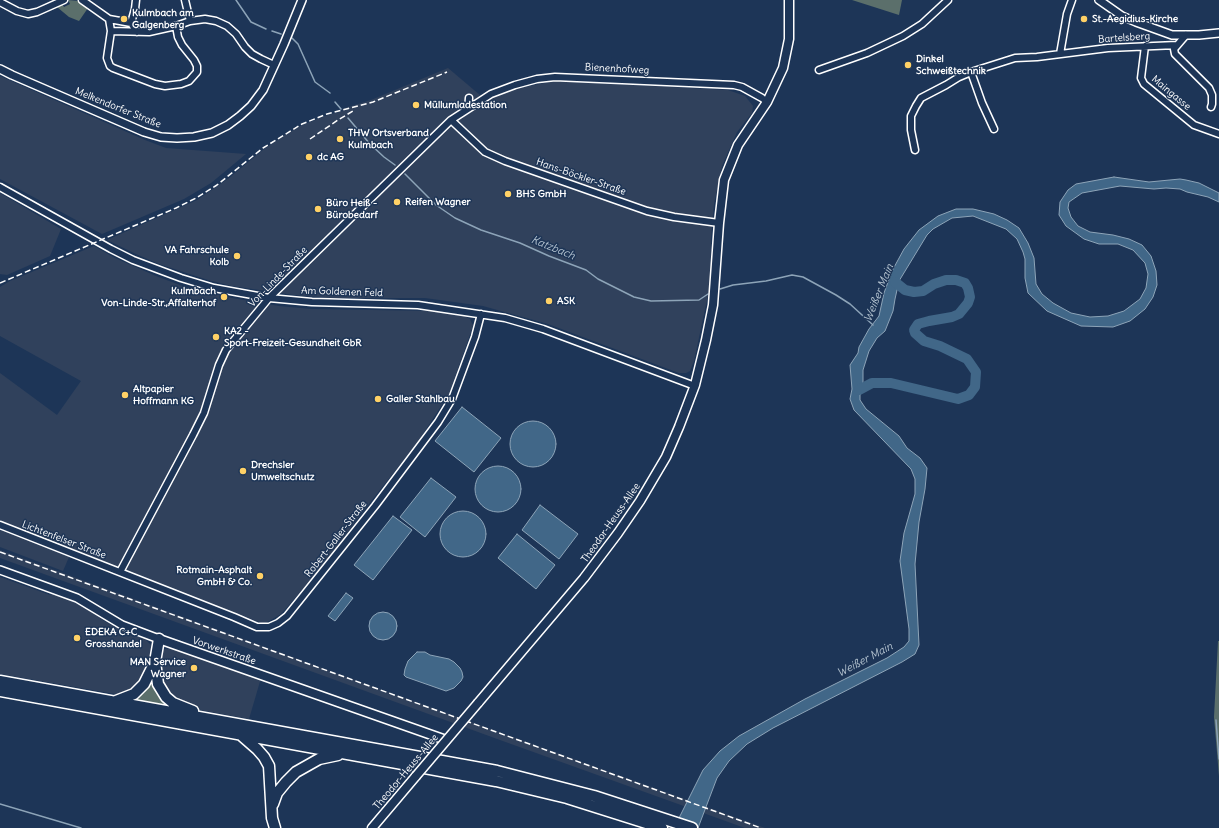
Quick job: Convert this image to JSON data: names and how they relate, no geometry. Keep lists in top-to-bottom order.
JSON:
{
  "streets": {
    "main road": ["Theodor-Heuss-Allee", "Vorwerkstraße"],
    "street": [
      "Bartelsberg",
      "Bienenhofweg",
      "Maingasse",
      "Melkendorfer Straße",
      "Hans-Böckler-Straße",
      "Von-Linde-Straße",
      "Am Goldenen Feld",
      "Robert-Galler-Straße",
      "Lichtenfelser Straße"
    ]
  },
  "crossings": [
    ["Bartelsberg", "Maingasse"],
    ["Bienenhofweg", "Von-Linde-Straße"],
    ["Bienenhofweg", "Theodor-Heuss-Allee"],
    ["Hans-Böckler-Straße", "Von-Linde-Straße"],
    ["Hans-Böckler-Straße", "Theodor-Heuss-Allee"],
    ["Von-Linde-Straße", "Am Goldenen Feld"],
    ["Von-Linde-Straße", "Robert-Galler-Straße"],
    ["Von-Linde-Straße", "Lichtenfelser Straße"],
    ["Am Goldenen Feld", "Theodor-Heuss-Allee"],
    ["Am Goldenen Feld", "Robert-Galler-Straße"],
    ["Theodor-Heuss-Allee", "Vorwerkstraße"],
    ["Robert-Galler-Straße", "Lichtenfelser Straße"]
  ],
  "water": ["Katzbach", "Weißer Main"],
  "places": [
    "Kulmbach am Galgenberg",
    "St.-Aegidius-Kirche",
    "Dinkel Schweißtechnik",
    "Müllumladestation",
    "THW Ortsverband Kulmbach",
    "dc AG",
    "BHS GmbH",
    "Reifen Wagner",
    "Büro Heiß - Bürobedarf",
    "VA Fahrschule Kolb",
    "Kulmbach Von-Linde-Str.,Affalterhof",
    "ASK",
    "KA2 - Sport-Freizeit-Gesundheit GbR",
    "Altpapier Hoffmann KG",
    "Galler Stahlbau",
    "Drechsler Umweltschutz",
    "Rotmain-Asphalt GmbH & Co.",
    "EDEKA C+C Grosshandel",
    "MAN Service Wagner"
  ]
}
